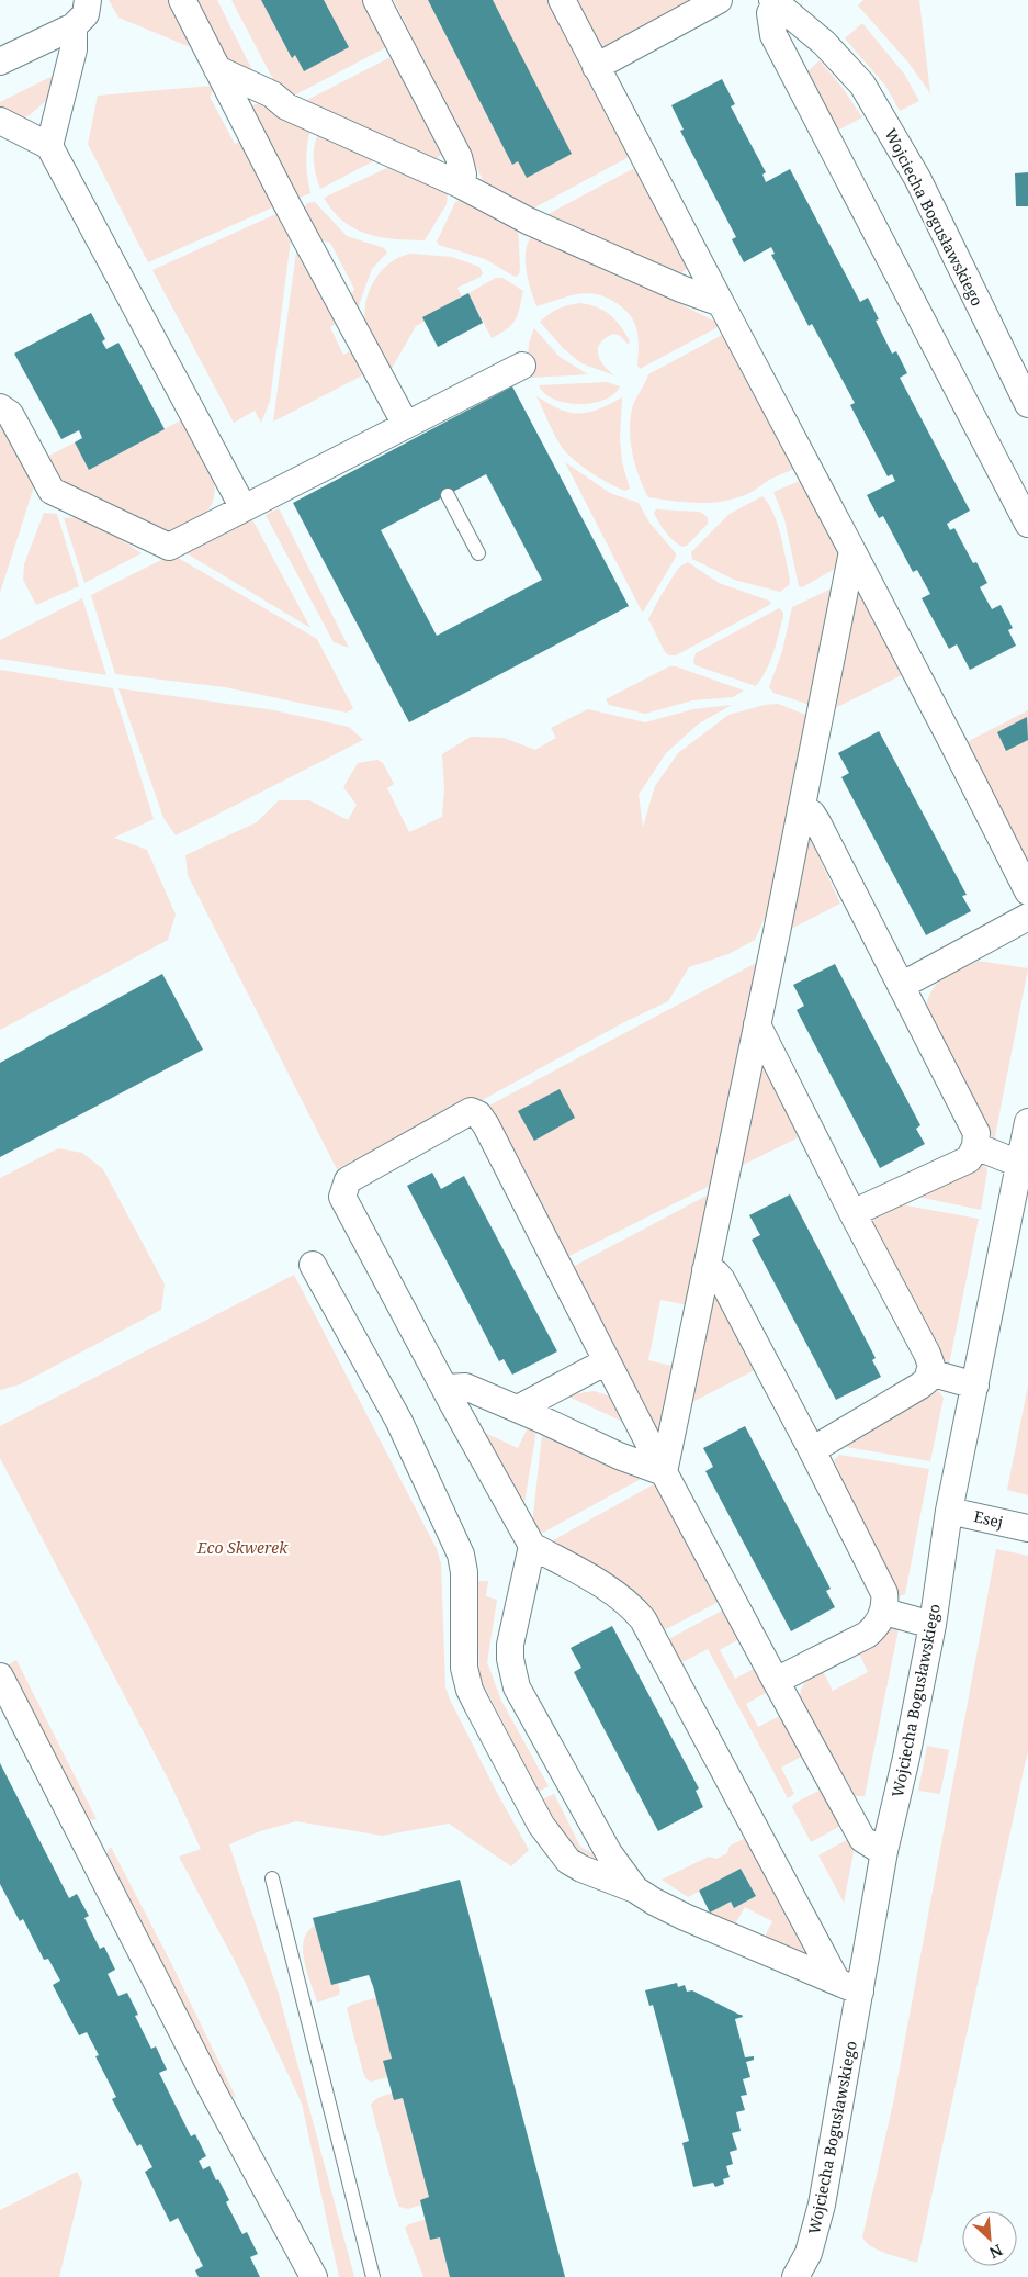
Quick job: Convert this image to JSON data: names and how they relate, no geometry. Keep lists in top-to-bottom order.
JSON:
{
  "streets": {
    "street": ["Wojciecha Bogusławskiego", "Esej"]
  },
  "crossings": [
    ["Wojciecha Bogusławskiego", "Esej"]
  ],
  "parks": ["Eco Skwerek"],
  "north": "bottom right"
}
